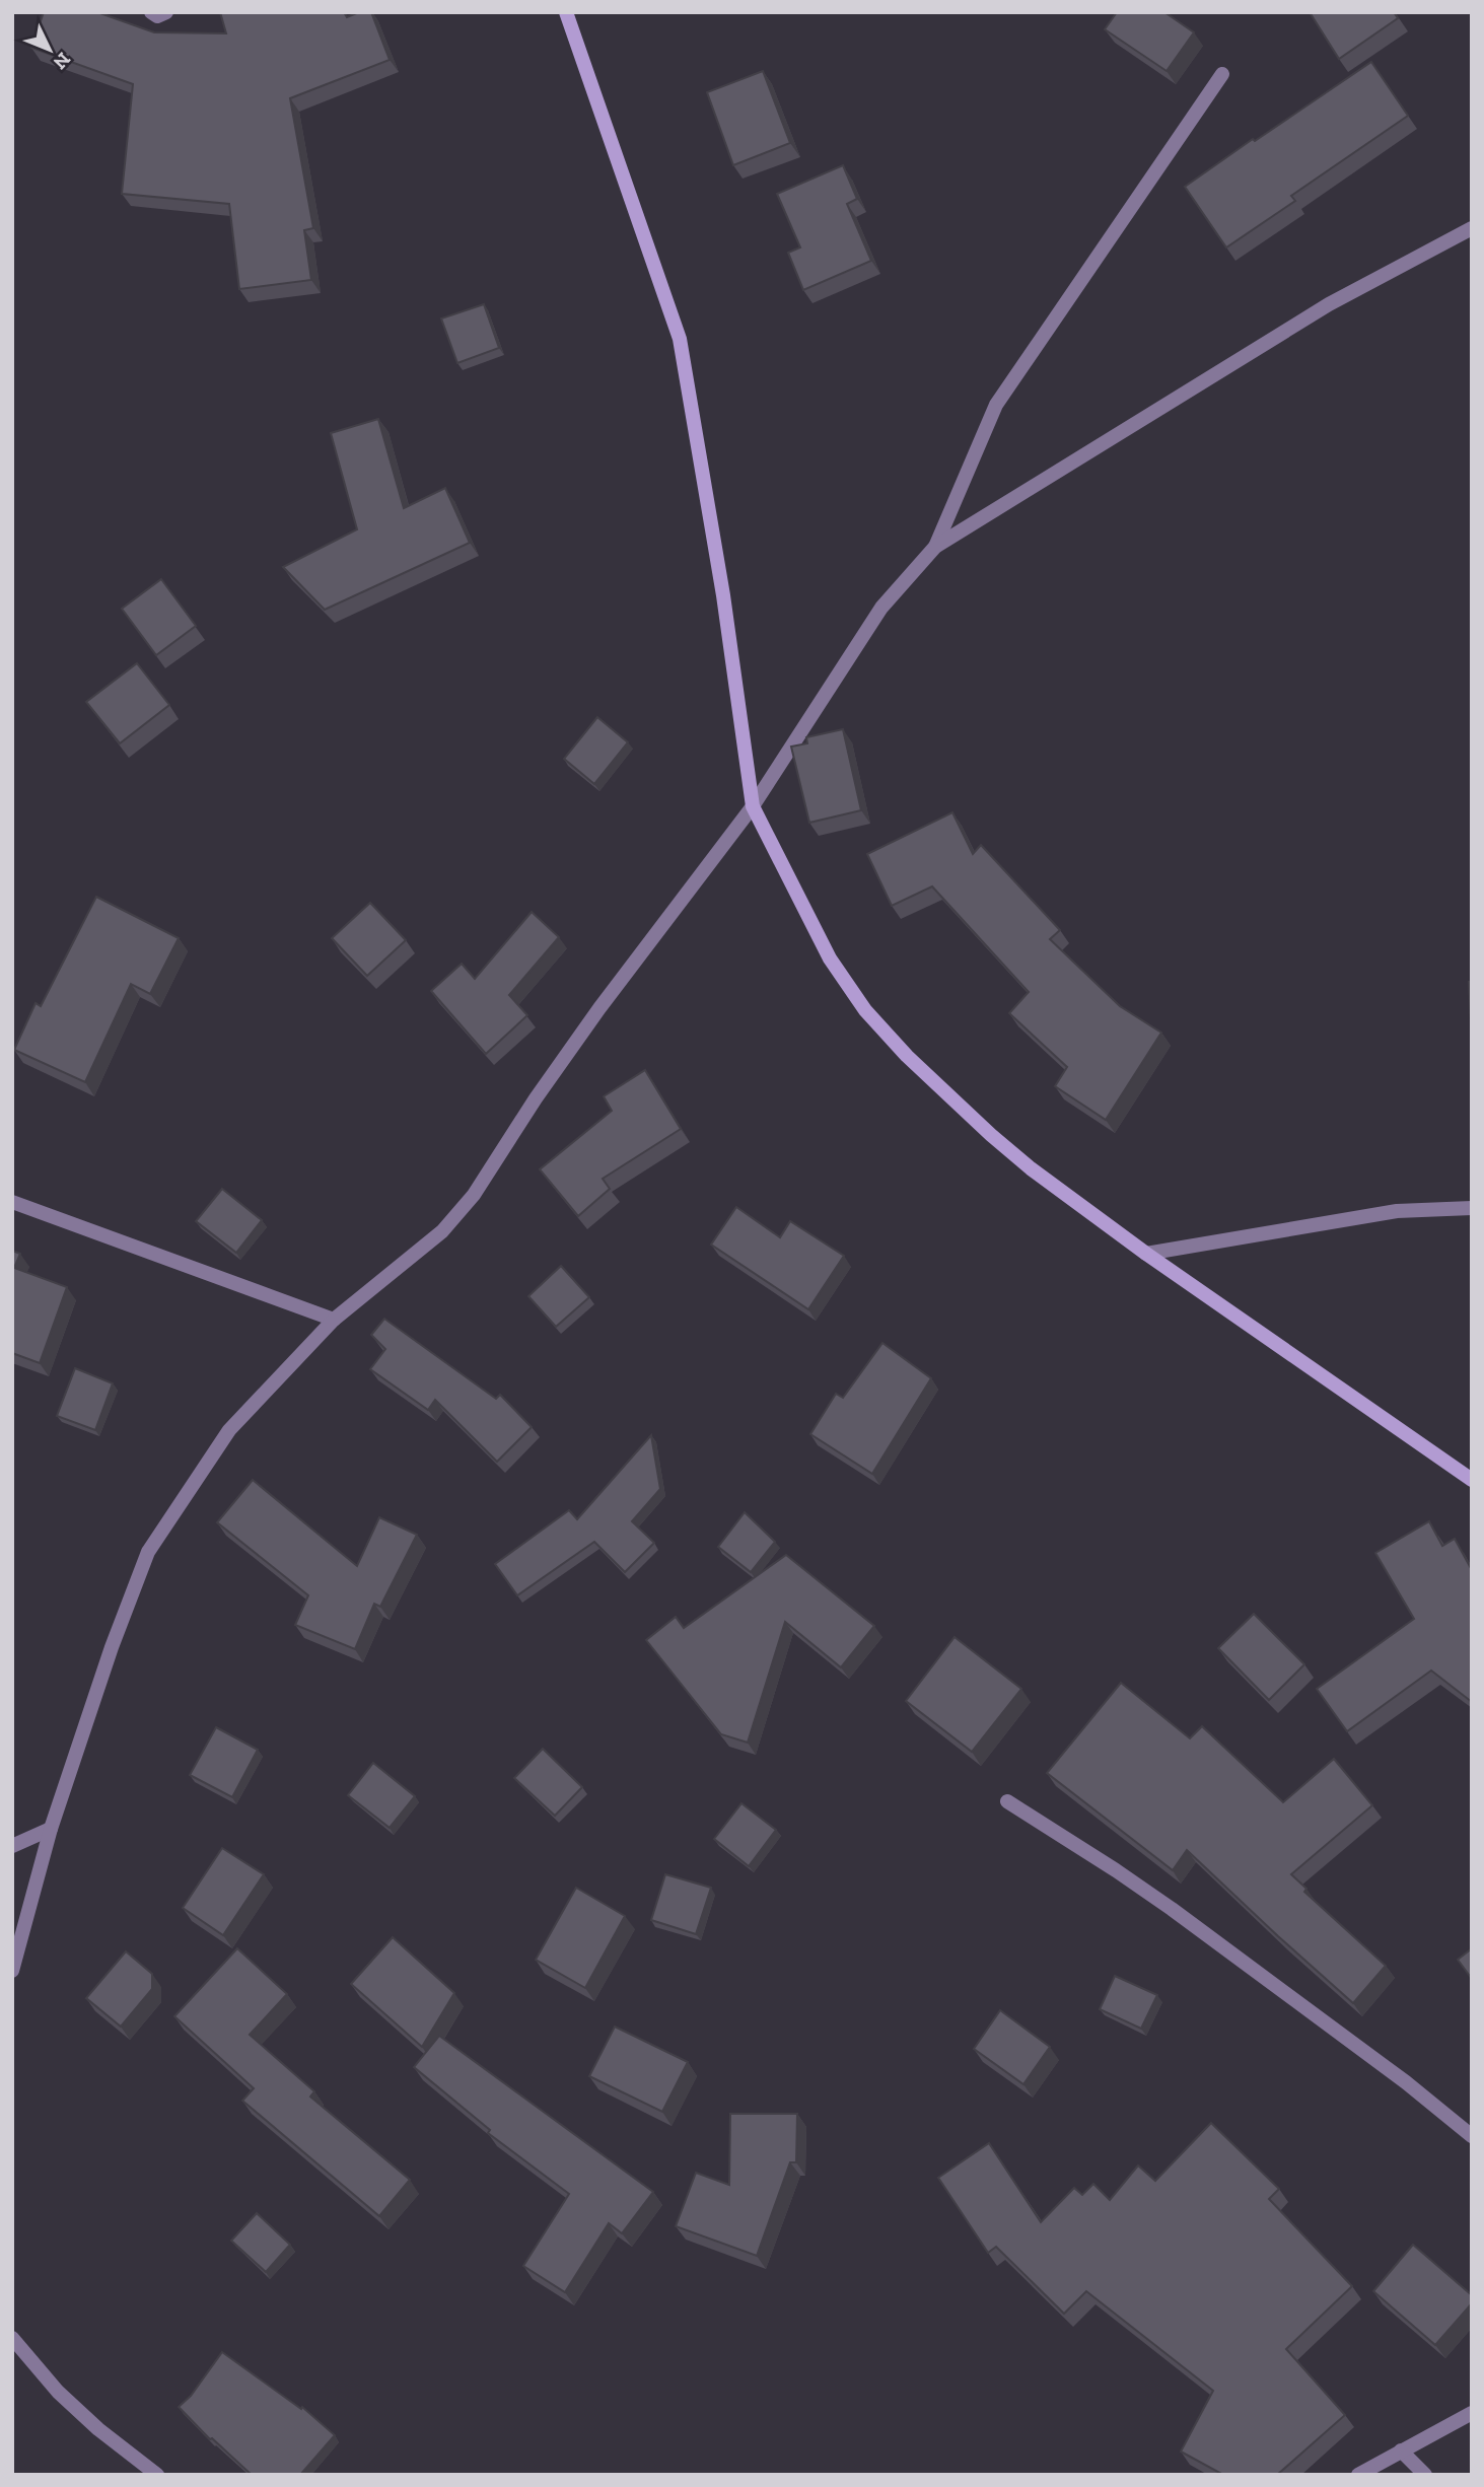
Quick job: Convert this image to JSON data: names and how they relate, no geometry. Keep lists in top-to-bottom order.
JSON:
{
  "north": "bottom right"
}
